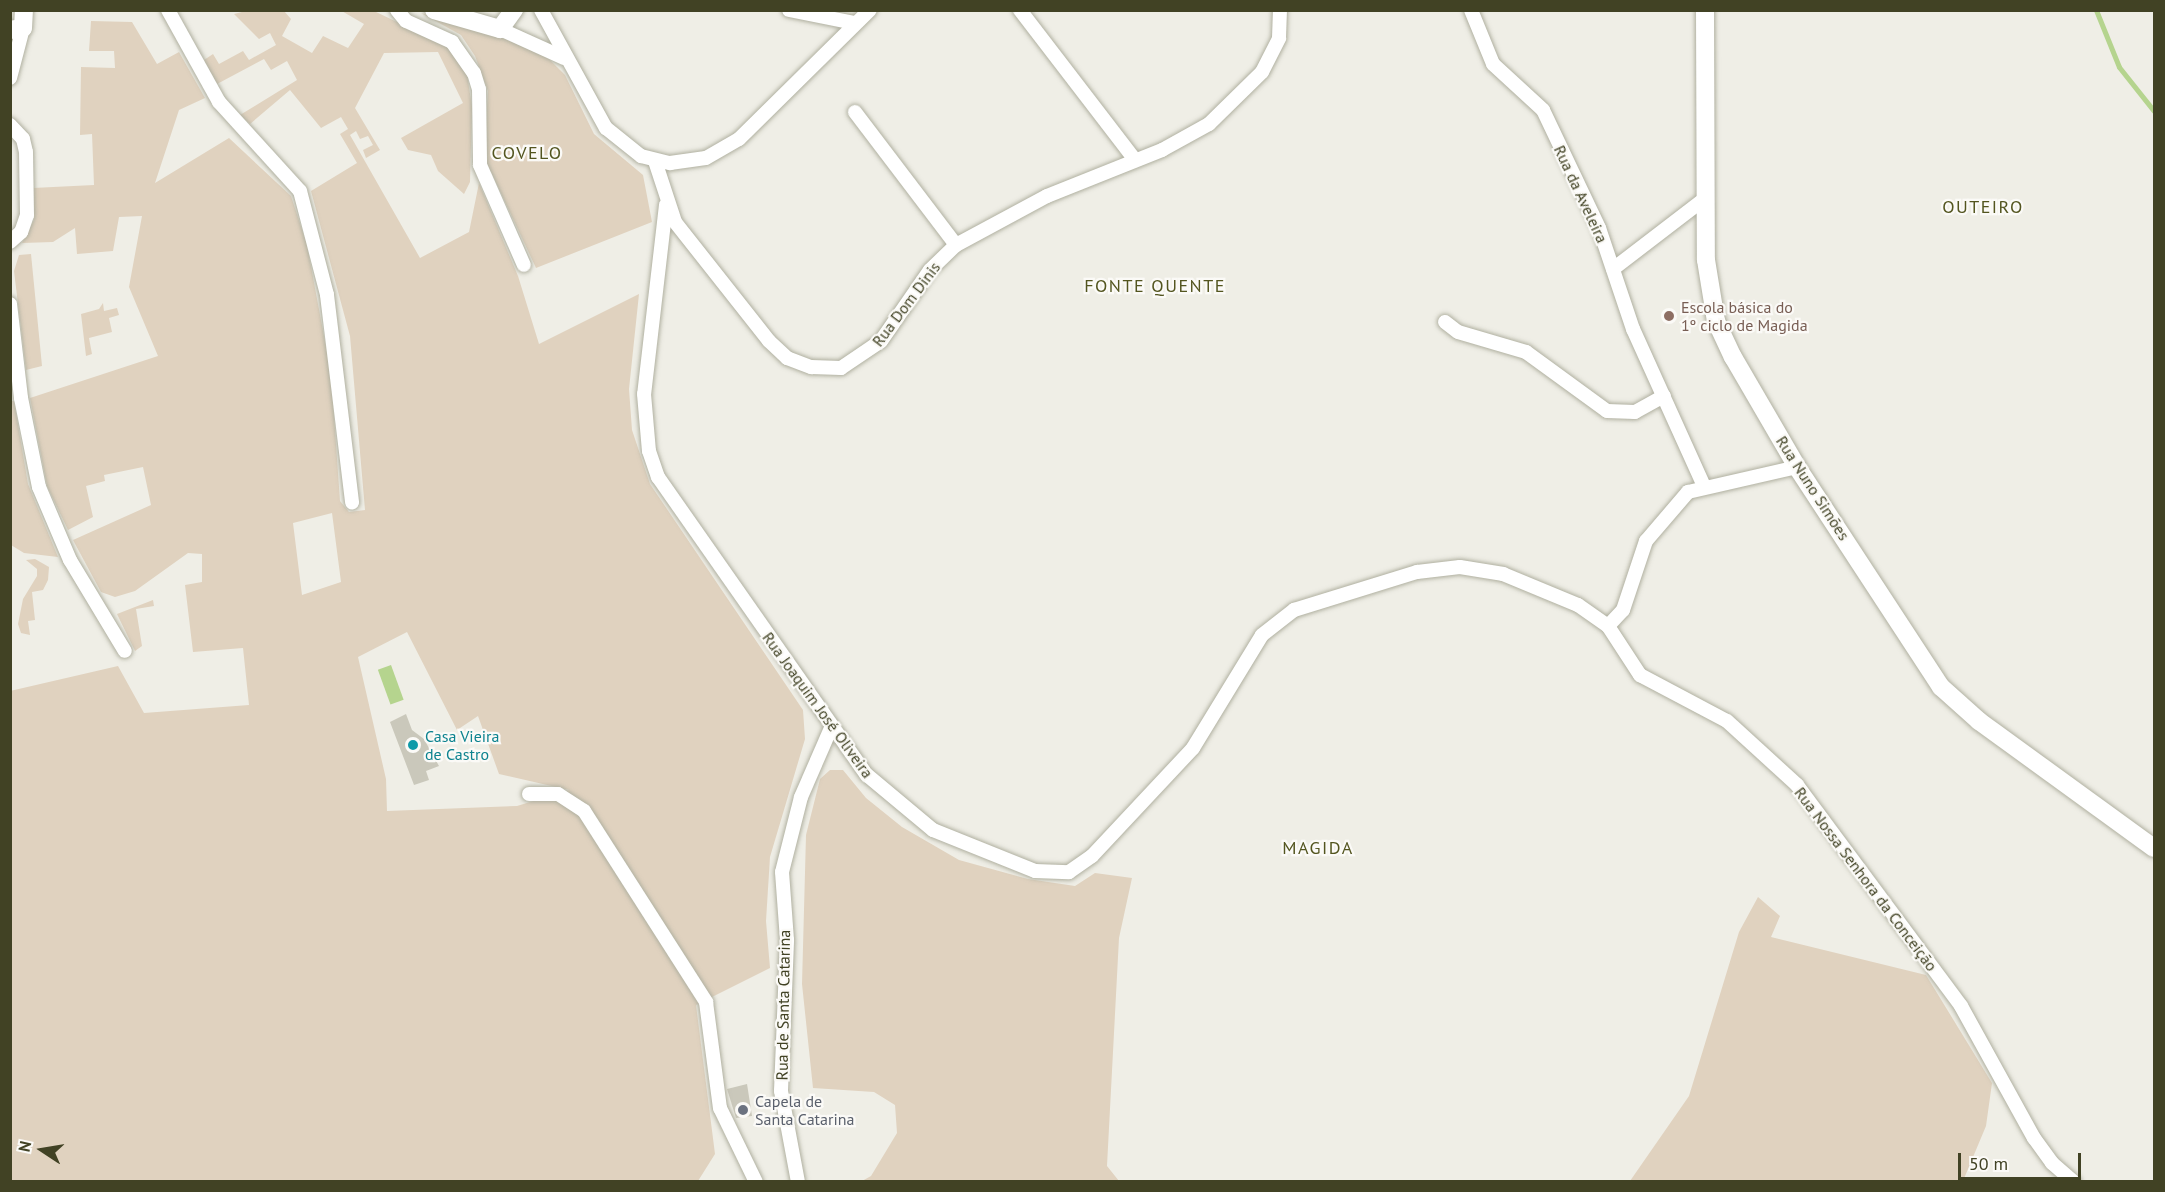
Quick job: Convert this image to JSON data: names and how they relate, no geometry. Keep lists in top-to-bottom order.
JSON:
{
  "streets": {
    "street": [
      "Rua da Aveleira",
      "Rua Dom Dinis",
      "Rua Nuno Simões",
      "Rua Joaquim José Oliveira",
      "Rua Nossa Senhora da Conceição",
      "Rua de Santa Catarina"
    ]
  },
  "crossings": [
    ["Rua Dom Dinis", "Rua Joaquim José Oliveira"],
    ["Rua Joaquim José Oliveira", "Rua Nossa Senhora da Conceição"],
    ["Rua Joaquim José Oliveira", "Rua de Santa Catarina"]
  ],
  "districts": [
    "COVELO",
    "OUTEIRO",
    "FONTE QUENTE",
    "MAGIDA"
  ],
  "places": ["Escola básica do 1º ciclo de Magida", "Casa Vieira de Castro", "Capela de Santa Catarina"],
  "scale_bar": "50 m",
  "north": "left"
}
